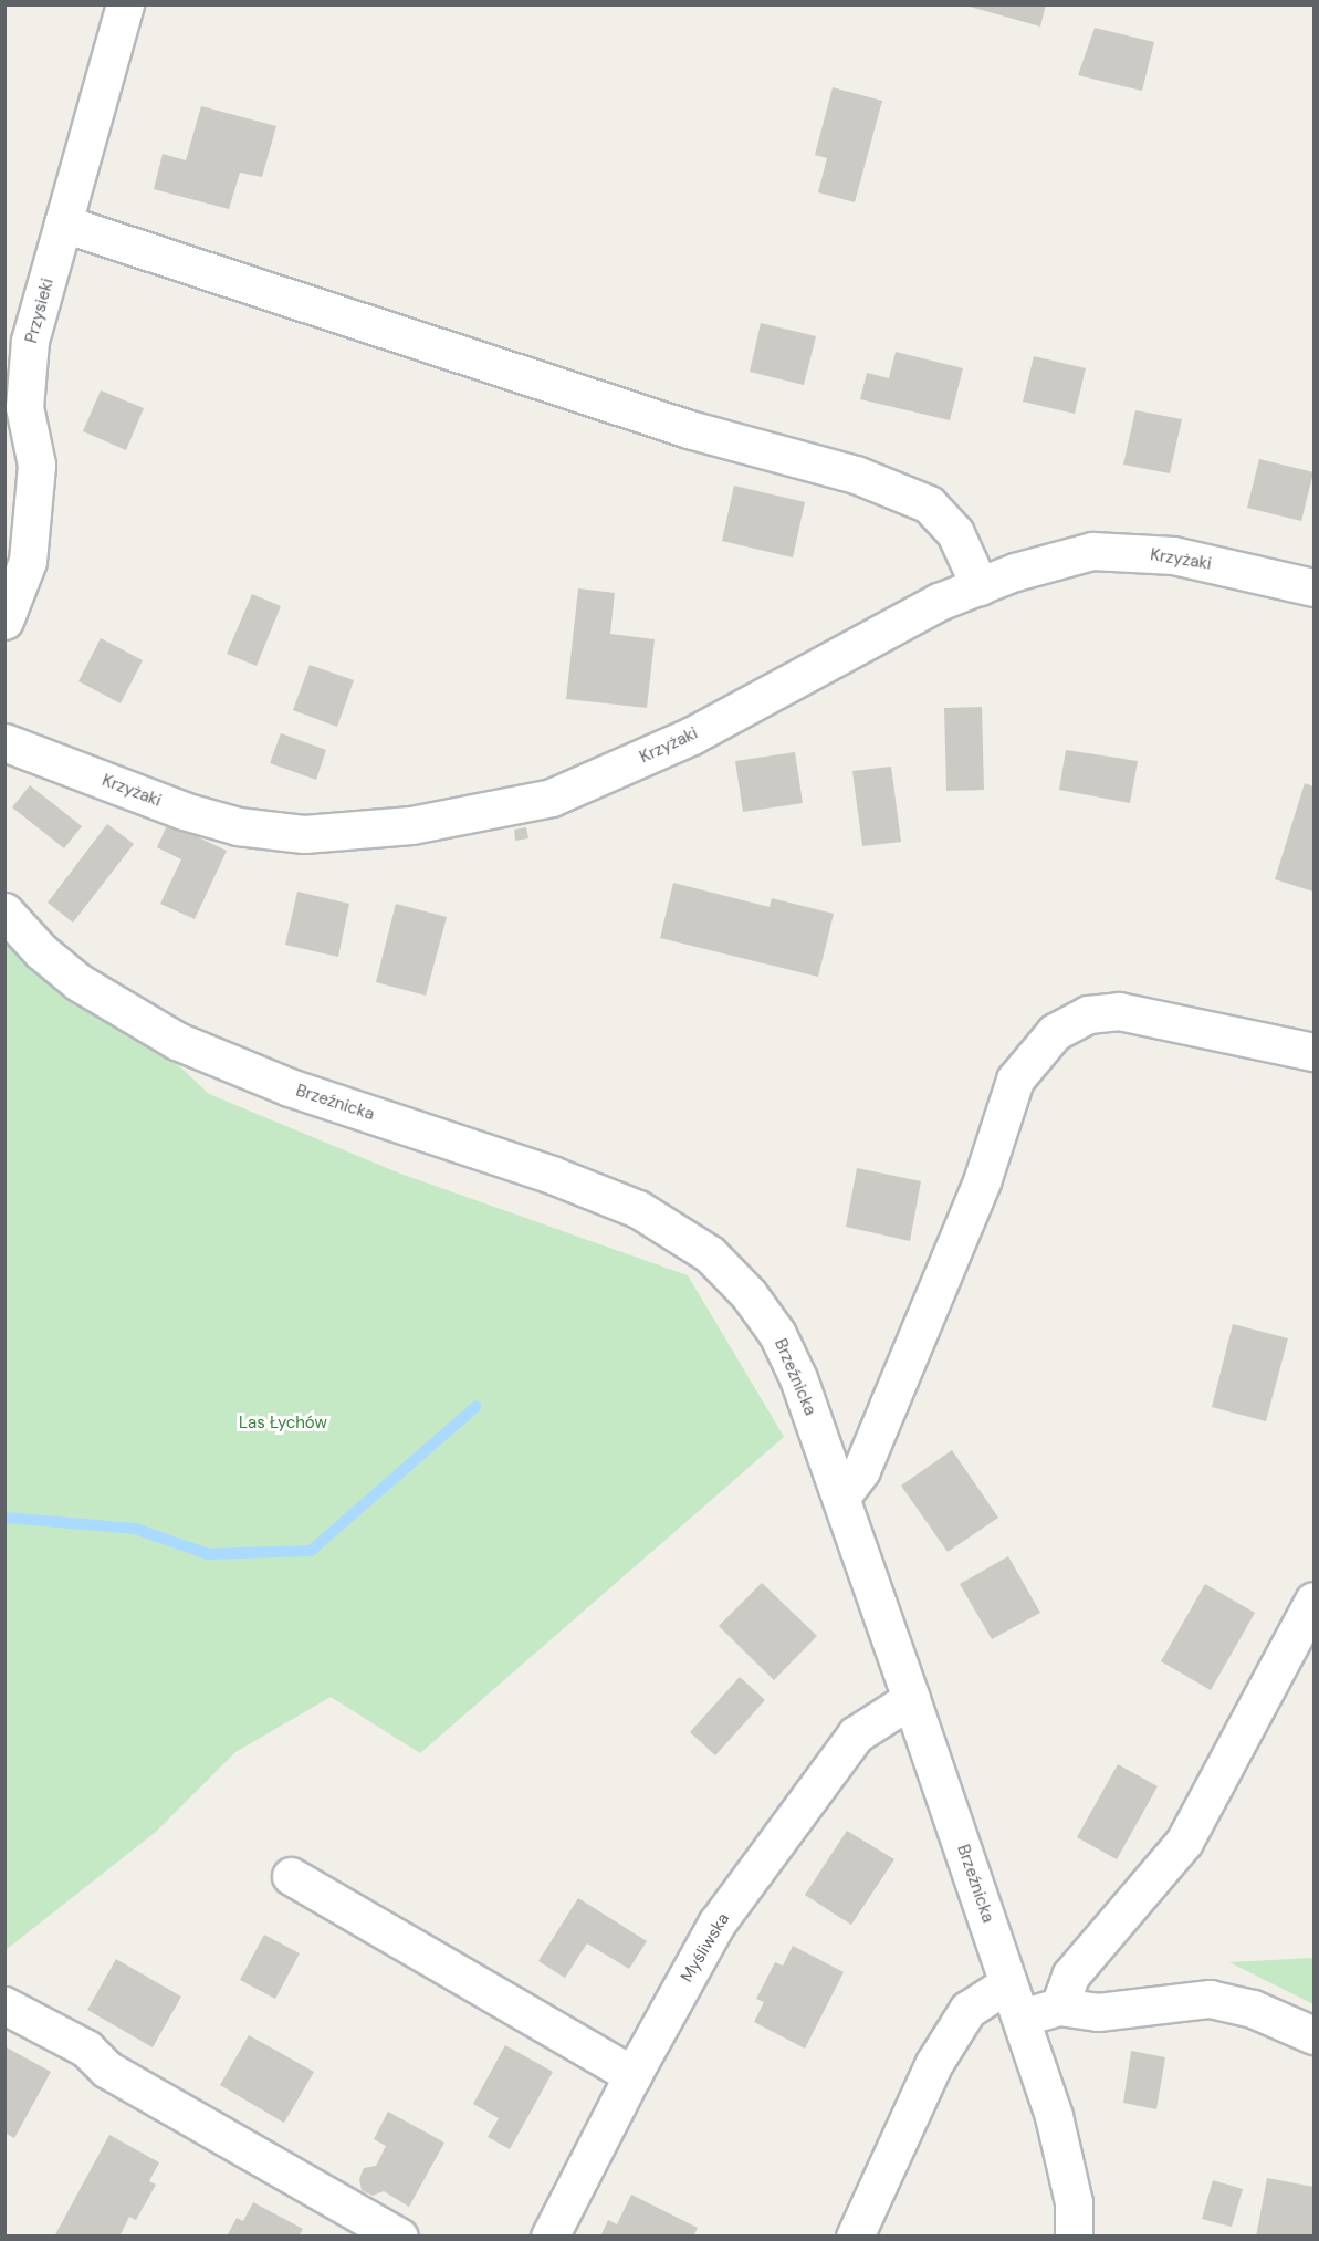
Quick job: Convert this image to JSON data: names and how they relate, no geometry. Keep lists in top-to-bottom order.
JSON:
{
  "streets": {
    "street": [
      "Przysieki",
      "Krzyżaki",
      "Brzeźnicka",
      "Myśliwska"
    ]
  },
  "crossings": [
    ["Brzeźnicka", "Myśliwska"]
  ],
  "parks": ["Las Łychów"]
}
